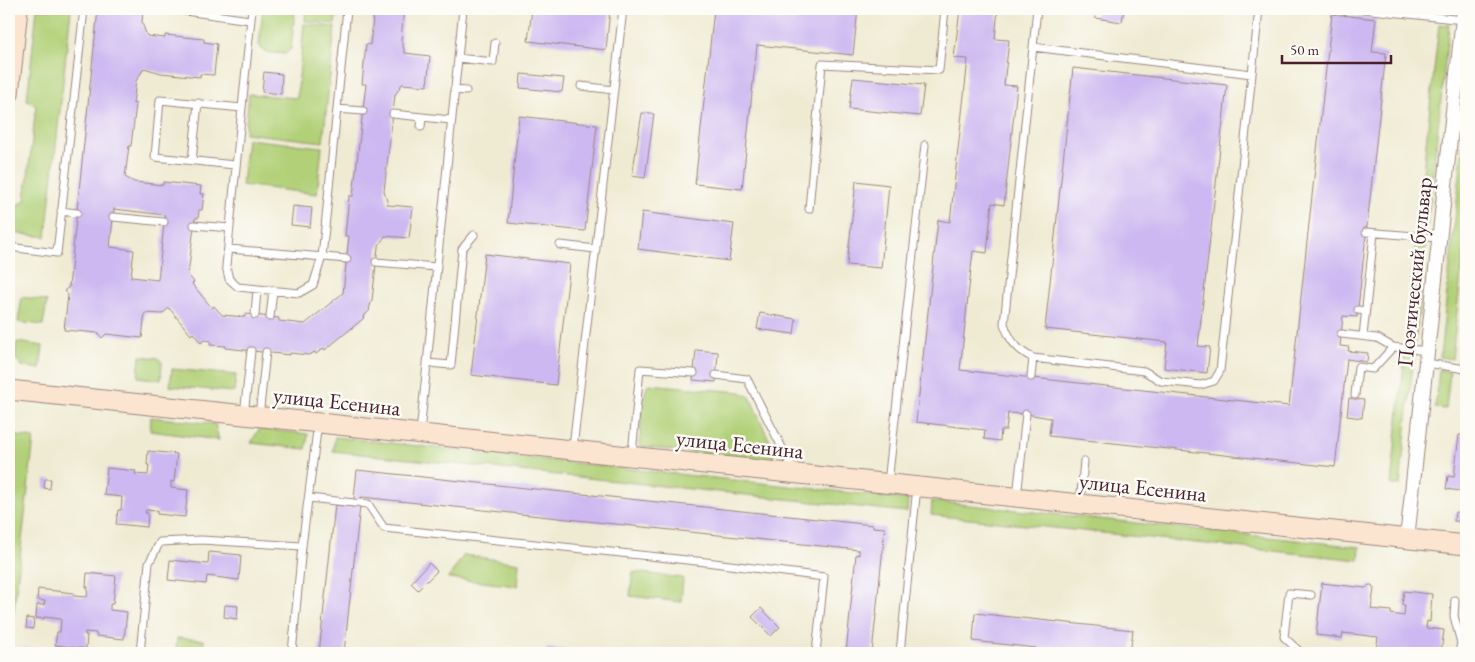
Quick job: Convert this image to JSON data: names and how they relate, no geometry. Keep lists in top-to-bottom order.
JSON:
{
  "streets": {
    "street": ["Поэтический бульвар", "улица Есенина"]
  },
  "crossings": [
    ["Поэтический бульвар", "улица Есенина"]
  ],
  "scale_bar": "50 m"
}
